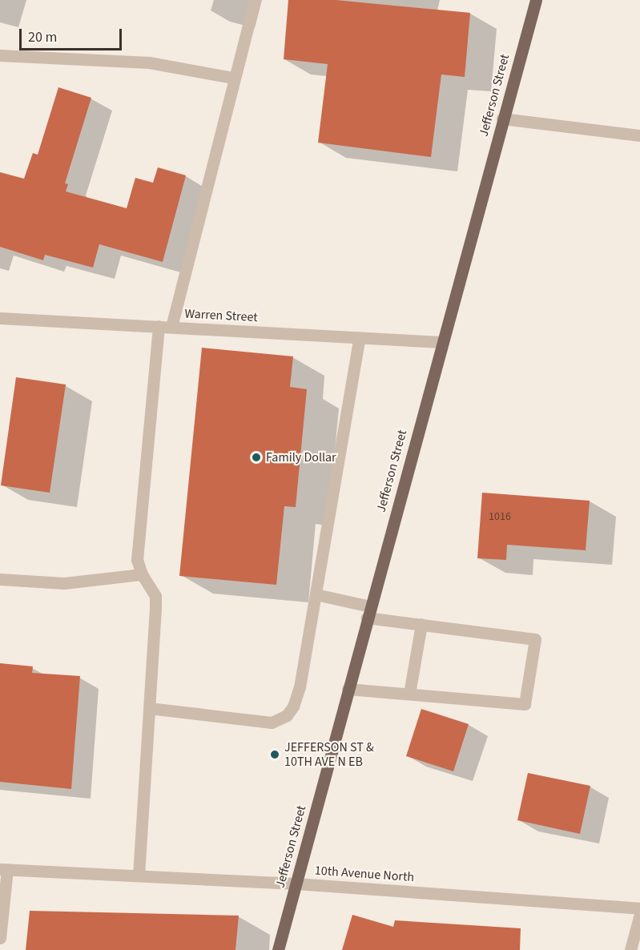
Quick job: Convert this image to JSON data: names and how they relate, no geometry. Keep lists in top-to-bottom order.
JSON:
{
  "streets": {
    "main road": ["Jefferson Street"],
    "street": ["Warren Street", "10th Avenue North"]
  },
  "crossings": [
    ["Jefferson Street", "Warren Street"],
    ["Jefferson Street", "10th Avenue North"]
  ],
  "places": ["Family Dollar", "JEFFERSON ST & 10TH AVE N EB"],
  "house_numbers": ["1016"],
  "scale_bar": "20 m"
}
